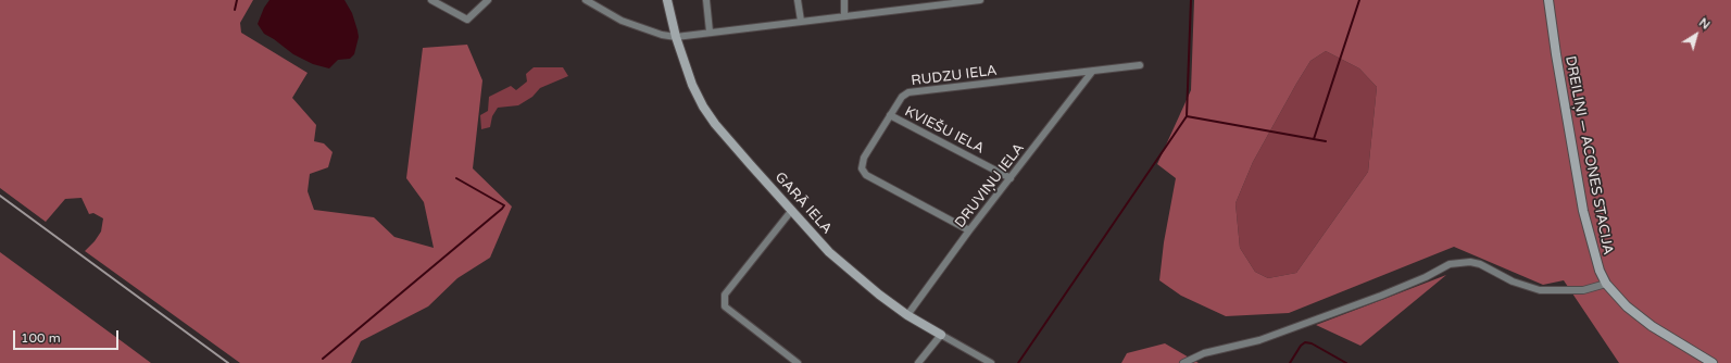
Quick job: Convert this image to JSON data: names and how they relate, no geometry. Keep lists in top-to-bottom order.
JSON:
{
  "streets": {
    "street": [
      "RUDZU IELA",
      "KVIEŠU IELA",
      "DREILIŅI — ACONES STACIJA",
      "DRUVIŅU IELA",
      "GARĀ IELA"
    ]
  },
  "crossings": [
    ["RUDZU IELA", "KVIEŠU IELA"],
    ["RUDZU IELA", "DRUVIŅU IELA"],
    ["KVIEŠU IELA", "DRUVIŅU IELA"],
    ["DRUVIŅU IELA", "GARĀ IELA"]
  ],
  "scale_bar": "100 m",
  "north": "top right"
}
